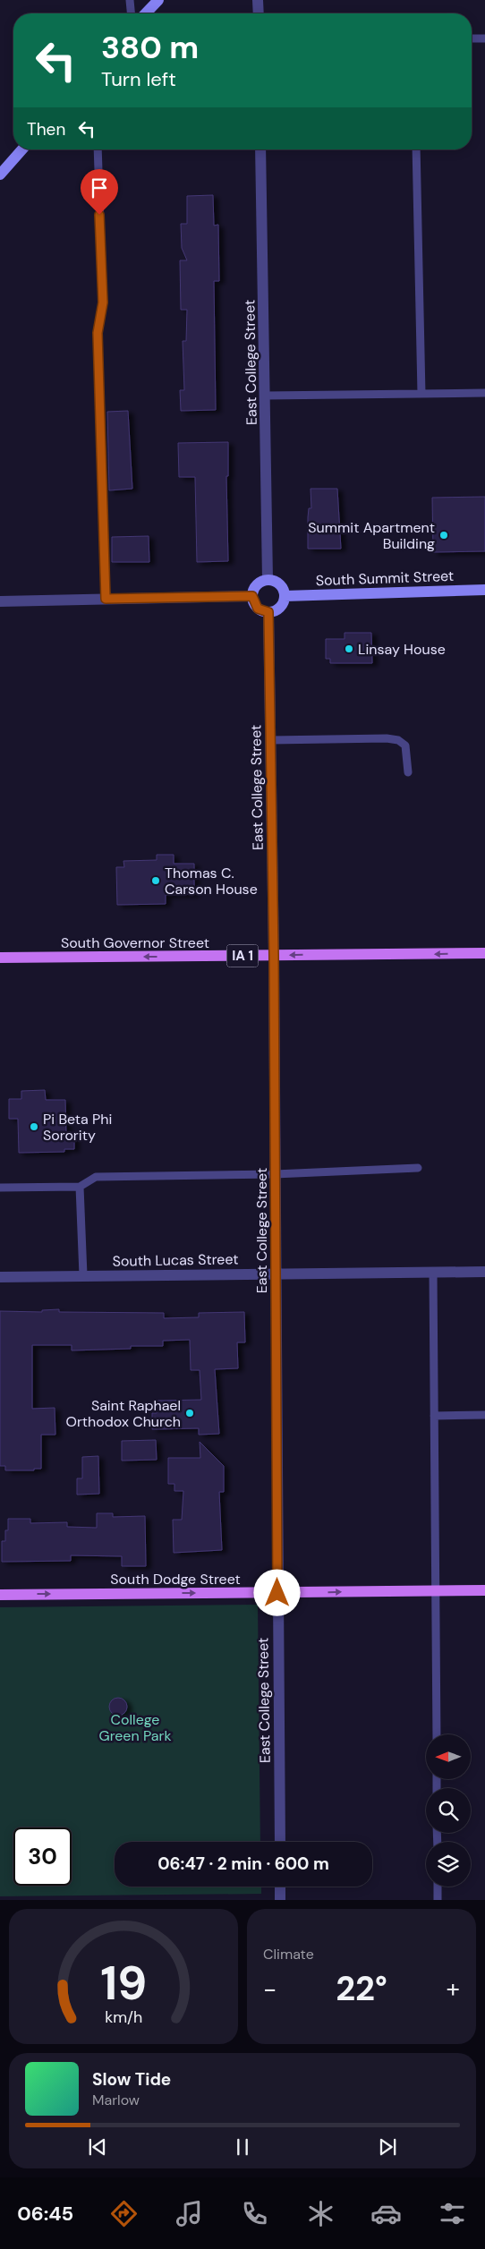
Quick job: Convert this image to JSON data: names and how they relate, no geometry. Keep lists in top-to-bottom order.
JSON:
{
  "streets": {
    "main road": ["South Governor Street", "IA 1", "South Dodge Street"],
    "street": ["East College Street", "South Summit Street", "South Lucas Street"]
  },
  "crossings": [
    ["East College Street", "South Summit Street"],
    ["East College Street", "South Governor Street"],
    ["East College Street", "South Lucas Street"],
    ["East College Street", "South Dodge Street"]
  ],
  "one_way": ["South Governor Street", "South Dodge Street"],
  "parks": ["College Green Park"],
  "places": [
    "Summit Apartment Building",
    "Linsay House",
    "Thomas C. Carson House",
    "Pi Beta Phi Sorority",
    "Saint Raphael Orthodox Church"
  ],
  "north": "left",
  "page": {
    "turn": ["380 m", "Turn left"],
    "then": "Then",
    "limit": "30",
    "trip": "06:47 · 2 min · 600 m",
    "tile": "Climate",
    "heat": ["−", "22°", "+"],
    "song": ["Slow Tide", "Marlow"],
    "tabs": "06:45",
    "gauge": ["19", "km/h"]
  }
}
